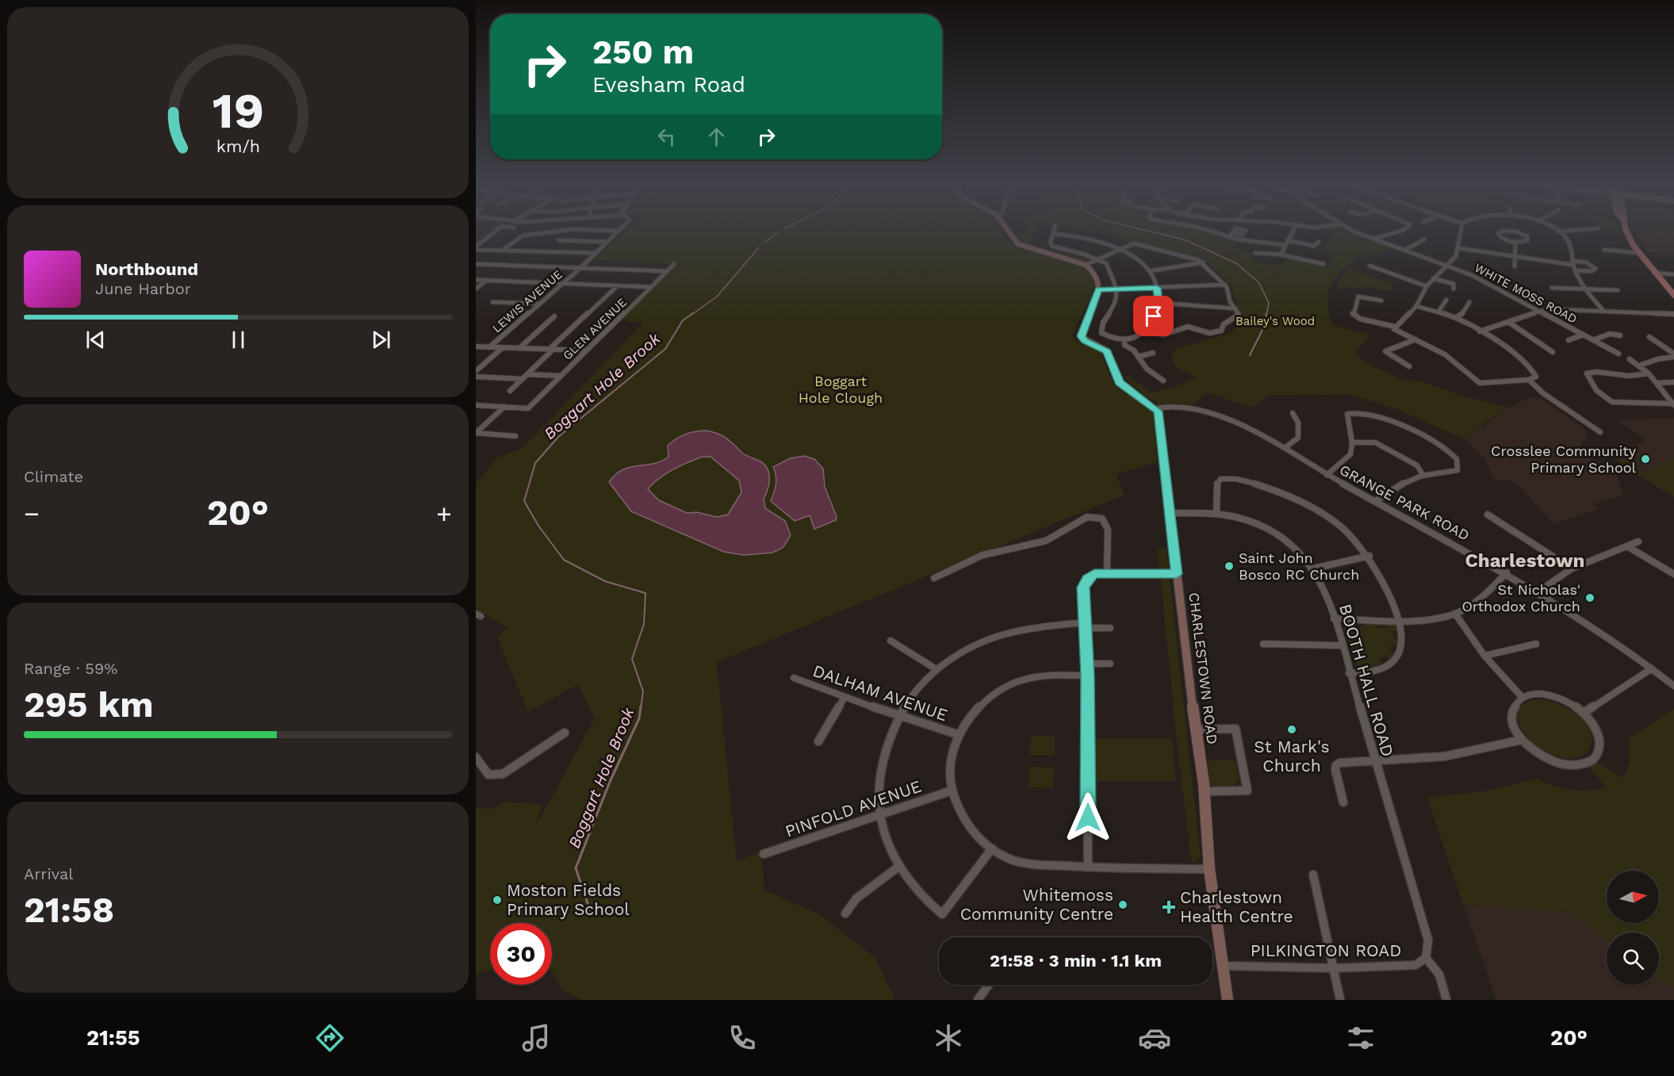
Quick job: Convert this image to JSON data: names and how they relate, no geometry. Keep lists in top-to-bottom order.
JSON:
{
  "streets": {
    "street": [
      "WHITE MOSS ROAD",
      "LEWIS AVENUE",
      "GLEN AVENUE",
      "GRANGE PARK ROAD",
      "CHARLESTOWN ROAD",
      "BOOTH HALL ROAD",
      "DALHAM AVENUE",
      "PINFOLD AVENUE",
      "PILKINGTON ROAD"
    ]
  },
  "crossings": [
    ["GRANGE PARK ROAD", "CHARLESTOWN ROAD"],
    ["CHARLESTOWN ROAD", "BOOTH HALL ROAD"],
    ["CHARLESTOWN ROAD", "PILKINGTON ROAD"],
    ["BOOTH HALL ROAD", "PILKINGTON ROAD"]
  ],
  "districts": ["Charlestown"],
  "water": ["Boggart Hole Brook"],
  "parks": ["Bailey's Wood", "Boggart Hole Clough"],
  "places": {
    "other": [
      "Crosslee Community Primary School",
      "Saint John Bosco RC Church",
      "St Nicholas' Orthodox Church",
      "St Mark's Church",
      "Moston Fields Primary School",
      "Whitemoss Community Centre"
    ],
    "health": ["Charlestown Health Centre"]
  },
  "north": "right",
  "page": {
    "turn": ["250 m", "Evesham Road"],
    "song": ["Northbound", "June Harbor"],
    "tile": [
      "Climate",
      ["Range · 59%", "295 km"],
      ["Arrival", "21:58"]
    ],
    "heat": ["−", "20°", "+"],
    "limit": "30",
    "trip": "21:58 · 3 min · 1.1 km",
    "tabs": ["21:55", "20°"],
    "gauge": ["19", "km/h"]
  }
}
